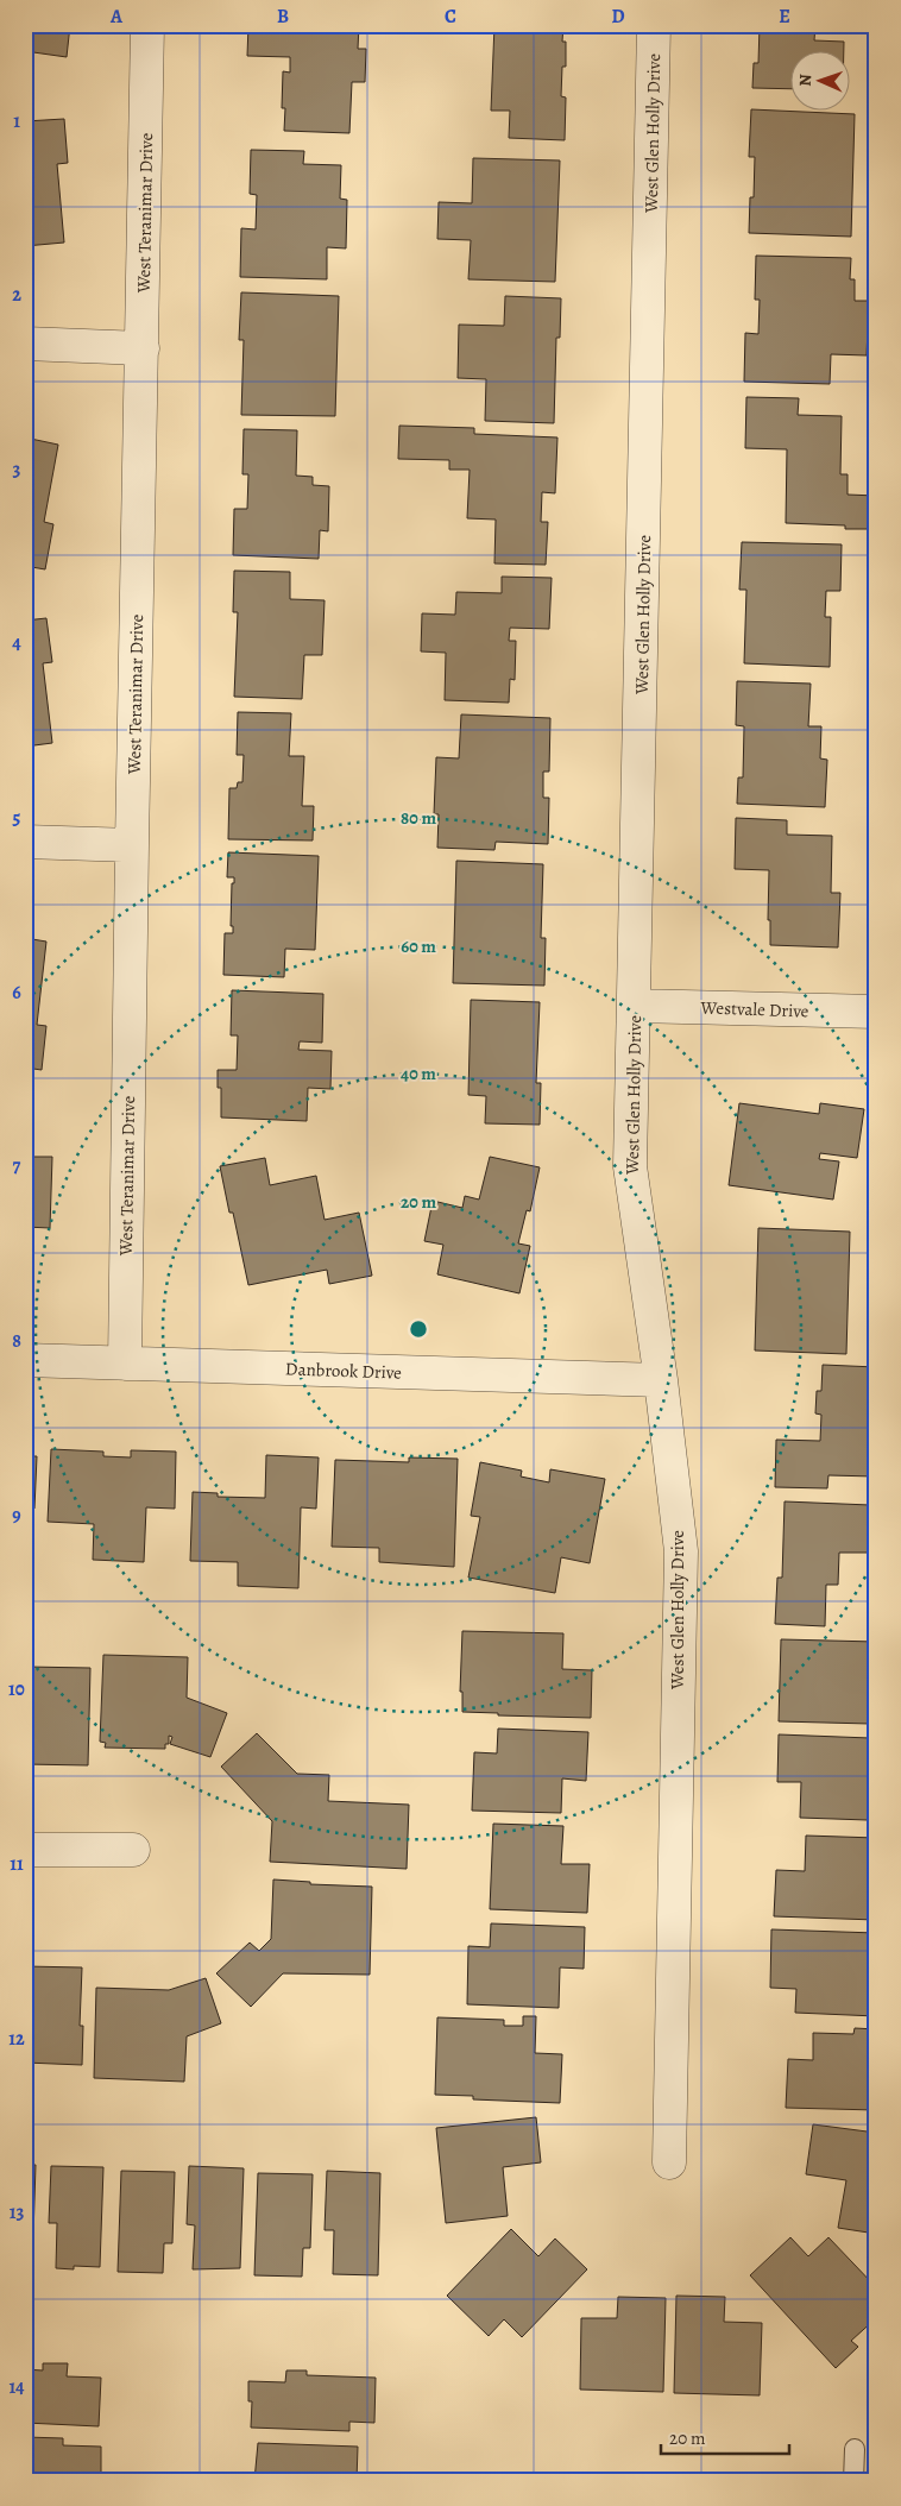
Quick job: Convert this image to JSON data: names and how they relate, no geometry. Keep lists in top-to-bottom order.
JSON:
{
  "streets": {
    "street": [
      "West Glen Holly Drive",
      "West Teranimar Drive",
      "Westvale Drive",
      "Danbrook Drive"
    ]
  },
  "crossings": [
    ["West Glen Holly Drive", "Westvale Drive"],
    ["West Glen Holly Drive", "Danbrook Drive"],
    ["West Teranimar Drive", "Danbrook Drive"]
  ],
  "scale_bar": "20 m",
  "north": "left",
  "grid": {
    "columns": [
      "A",
      "B",
      "C",
      "D",
      "E"
    ],
    "rows": [
      "1",
      "2",
      "3",
      "4",
      "5",
      "6",
      "7",
      "8",
      "9",
      "10",
      "11",
      "12",
      "13",
      "14"
    ]
  },
  "rings": [
    "80 m",
    "60 m",
    "40 m",
    "20 m"
  ]
}
